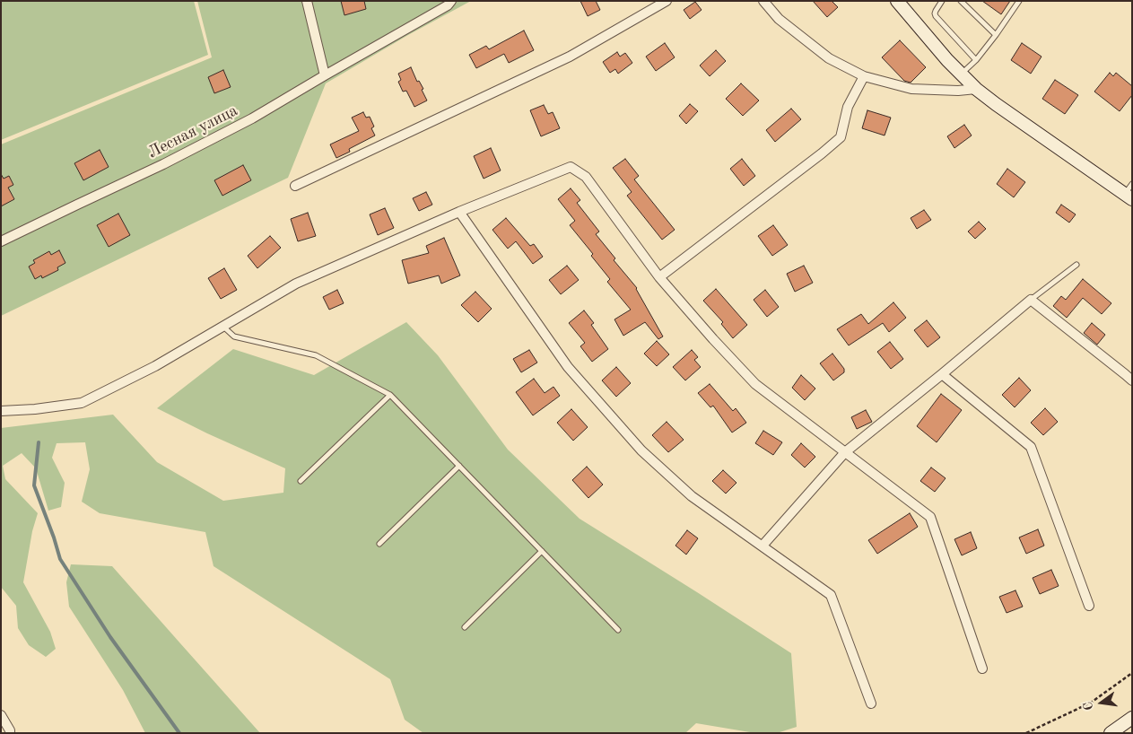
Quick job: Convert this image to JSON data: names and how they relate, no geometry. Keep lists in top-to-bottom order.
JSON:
{
  "streets": {
    "street": ["Лесная улица"]
  },
  "north": "left"
}
